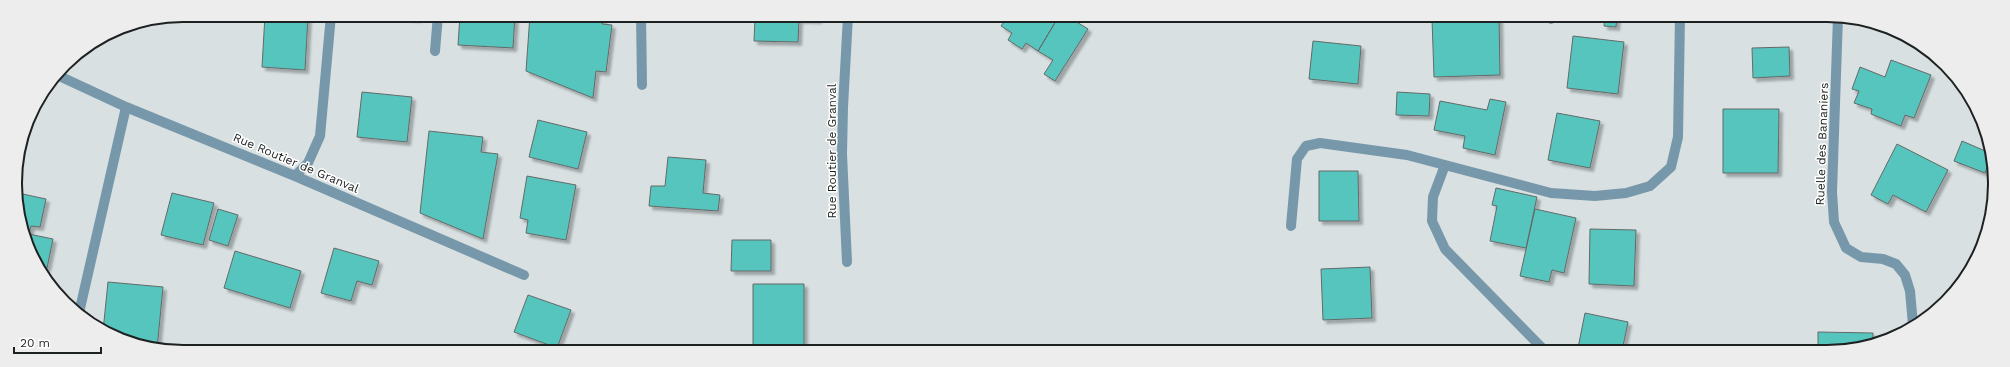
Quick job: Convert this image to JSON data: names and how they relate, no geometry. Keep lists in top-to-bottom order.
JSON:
{
  "streets": {
    "street": ["Ruelle des Bananiers", "Rue Routier de Granval"]
  },
  "scale_bar": "20 m"
}
